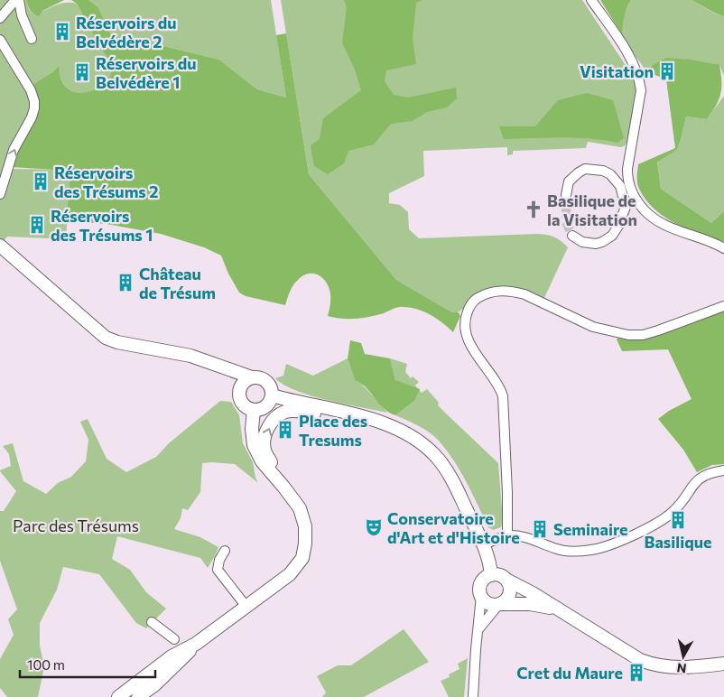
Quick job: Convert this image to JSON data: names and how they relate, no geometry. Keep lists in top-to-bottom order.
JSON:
{
  "parks": ["Parc des Trésums"],
  "places": {
    "building": [
      "Réservoirs du Belvédère 2",
      "Visitation",
      "Réservoirs du Belvédère 1",
      "Réservoirs des Trésums 2",
      "Réservoirs des Trésums 1",
      "Château de Trésum",
      "Place des Tresums",
      "Basilique",
      "Seminaire",
      "Cret du Maure"
    ],
    "church": ["Basilique de la Visitation"],
    "theatre": ["Conservatoire d'Art et d'Histoire"]
  },
  "scale_bar": "100 m",
  "north": "bottom"
}
